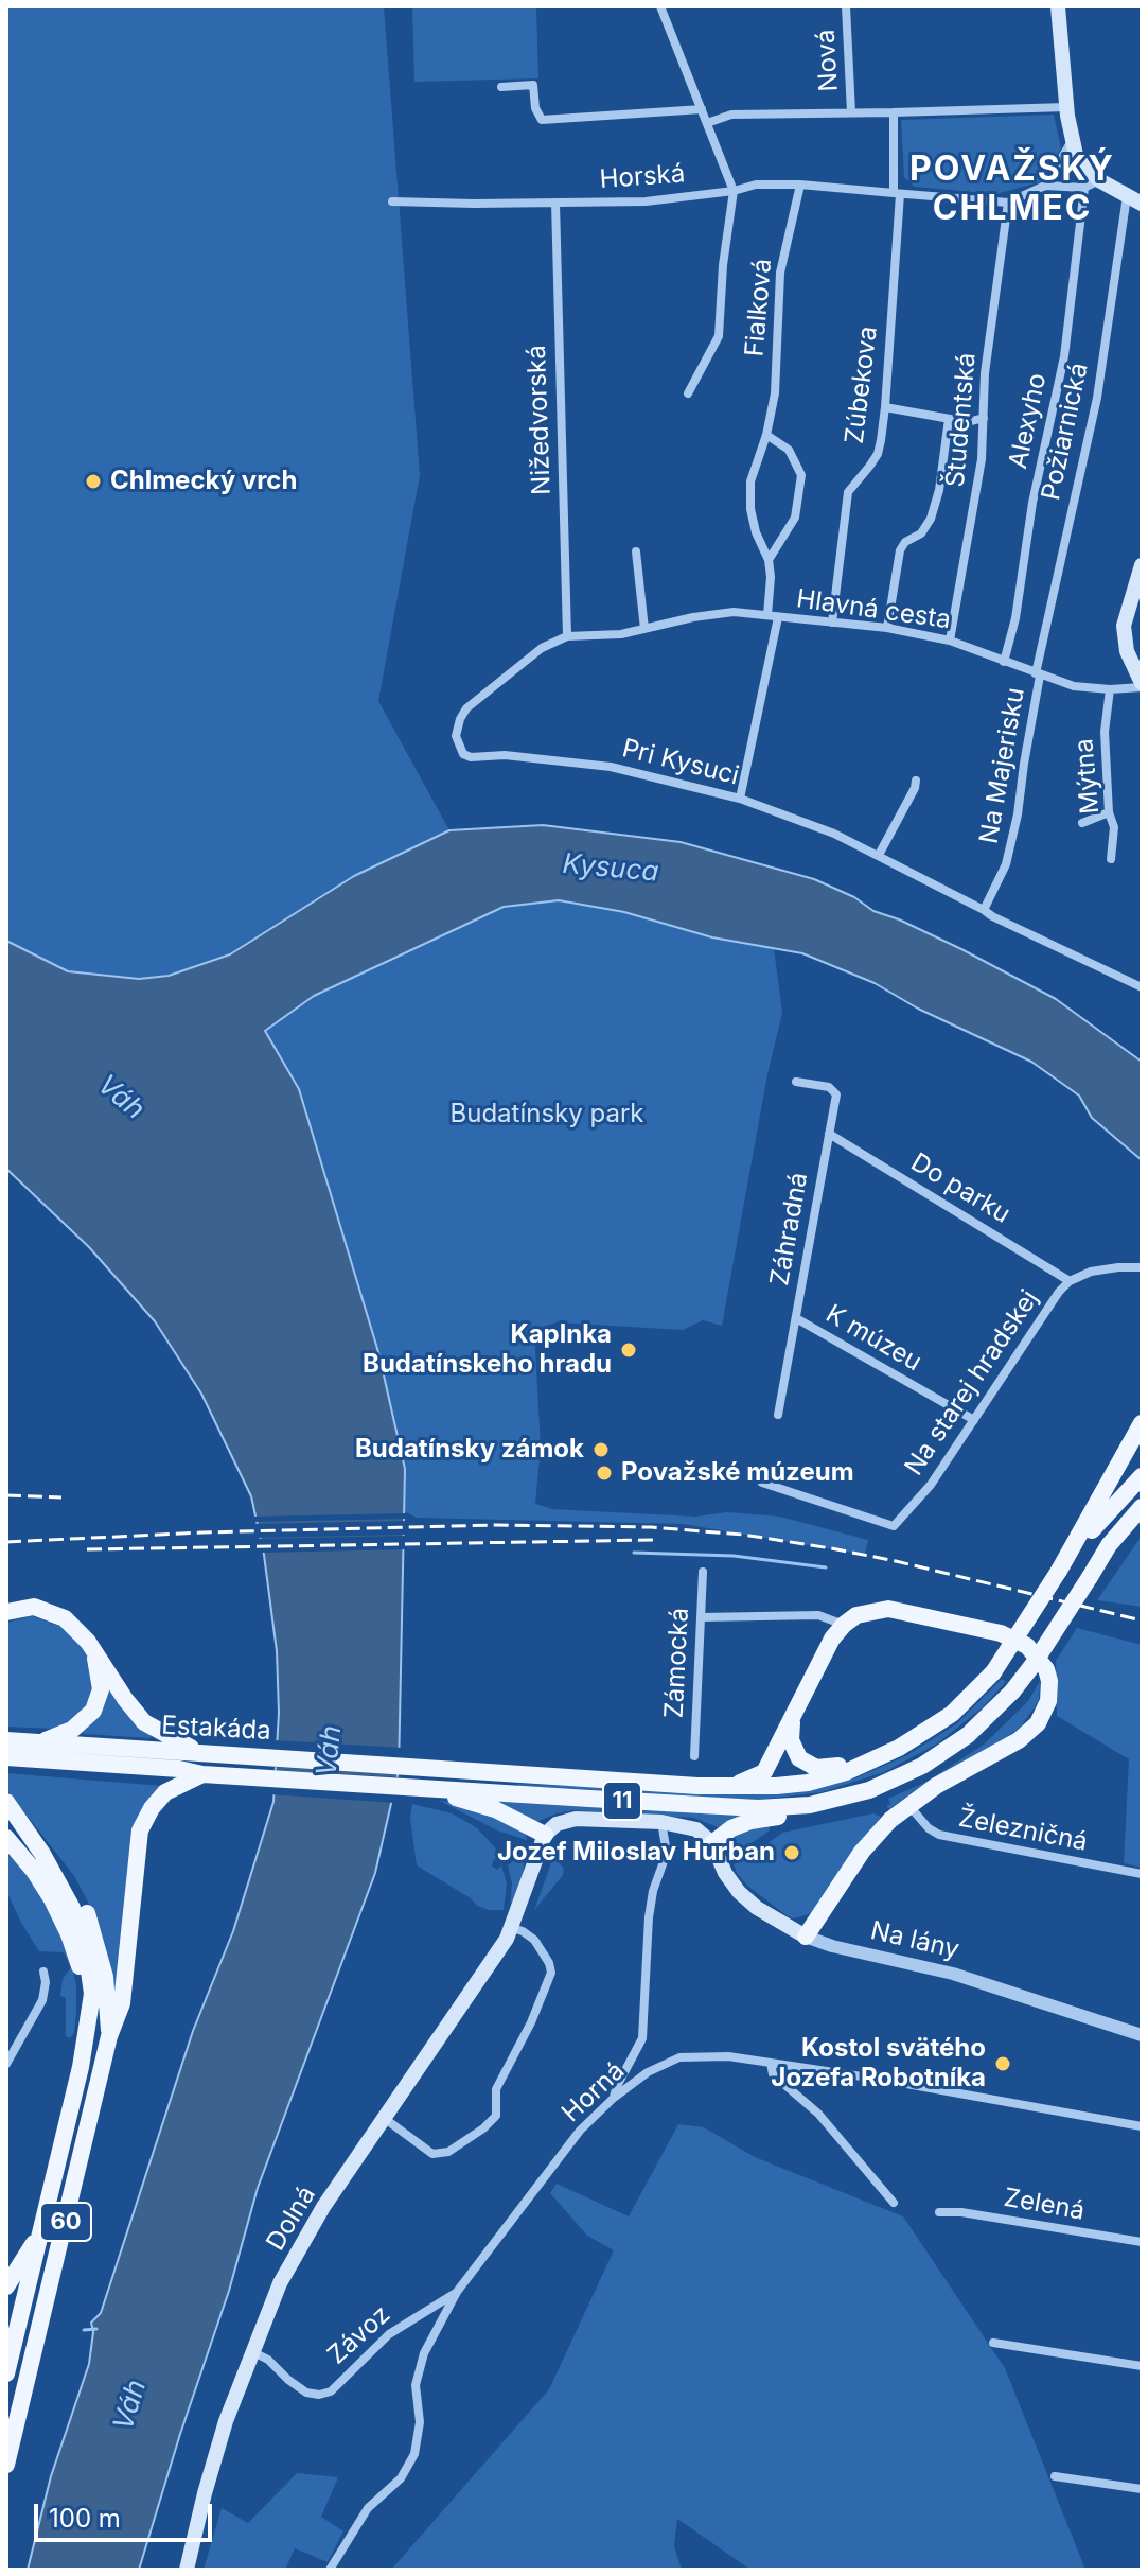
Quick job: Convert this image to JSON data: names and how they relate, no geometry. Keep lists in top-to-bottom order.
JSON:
{
  "streets": {
    "main road": [
      "Estakáda",
      "11",
      "Na lány",
      "Dolná",
      "60"
    ],
    "street": [
      "Nová",
      "Horská",
      "Fialková",
      "Zúbekova",
      "Nižedvorská",
      "Študentská",
      "Alexyho",
      "Požiarnická",
      "Hlavná cesta",
      "Pri Kysuci",
      "Na Majerisku",
      "Mýtna",
      "Do parku",
      "Záhradná",
      "K múzeu",
      "Na starej hradskej",
      "Zámocká",
      "Železničná",
      "Horná",
      "Zelená",
      "Závoz"
    ]
  },
  "crossings": [
    ["Horská", "Fialková"],
    ["Horská", "Zúbekova"],
    ["Horská", "Nižedvorská"],
    ["Horská", "Študentská"],
    ["Fialková", "Hlavná cesta"],
    ["Fialková", "Pri Kysuci"],
    ["Zúbekova", "Hlavná cesta"],
    ["Nižedvorská", "Hlavná cesta"],
    ["Študentská", "Hlavná cesta"],
    ["Alexyho", "Hlavná cesta"],
    ["Požiarnická", "Hlavná cesta"],
    ["Požiarnická", "Na Majerisku"],
    ["Hlavná cesta", "Pri Kysuci"],
    ["Hlavná cesta", "Na Majerisku"],
    ["Hlavná cesta", "Mýtna"],
    ["Pri Kysuci", "Na Majerisku"],
    ["Do parku", "Záhradná"],
    ["Do parku", "Na starej hradskej"],
    ["Záhradná", "K múzeu"],
    ["K múzeu", "Na starej hradskej"],
    ["Estakáda", "11"],
    ["Horná", "Závoz"],
    ["Dolná", "Závoz"]
  ],
  "districts": ["POVAŽSKÝ CHLMEC"],
  "water": ["Kysuca", "Váh"],
  "parks": ["Budatínsky park"],
  "places": [
    "Chlmecký vrch",
    "Kaplnka Budatínskeho hradu",
    "Budatínsky zámok",
    "Považské múzeum",
    "Jozef Miloslav Hurban",
    "Kostol svätého Jozefa Robotníka"
  ],
  "scale_bar": "100 m"
}
